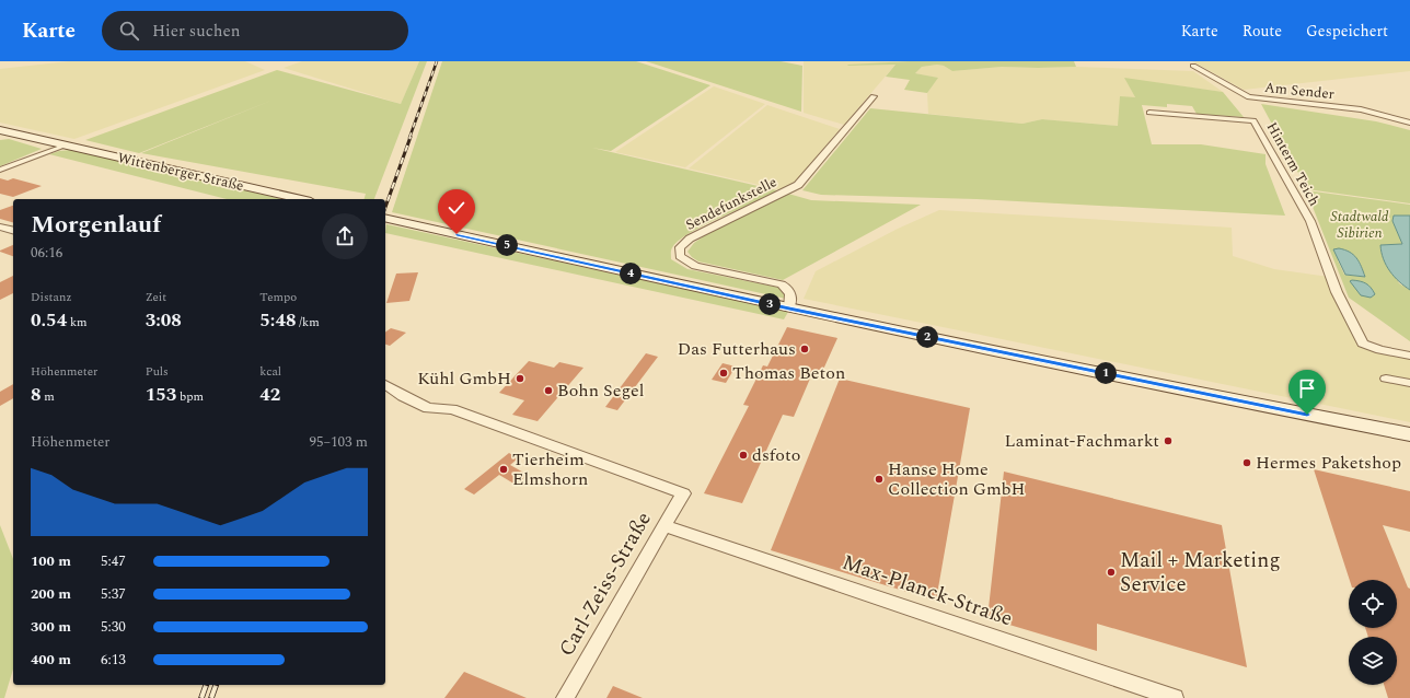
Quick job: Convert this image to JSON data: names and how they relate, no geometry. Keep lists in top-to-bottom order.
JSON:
{
  "streets": {
    "main road": ["Wittenberger Straße"],
    "street": [
      "Am Sender",
      "Hinterm Teich",
      "Sendefunkstelle",
      "Carl-Zeiss-Straße",
      "Max-Planck-Straße"
    ]
  },
  "crossings": [
    ["Carl-Zeiss-Straße", "Max-Planck-Straße"]
  ],
  "parks": ["Stadtwald Sibirien"],
  "places": [
    "Das Futterhaus",
    "Thomas Beton",
    "Kühl GmbH",
    "Bohn Segel",
    "Laminat-Fachmarkt",
    "dsfoto",
    "Hermes Paketshop",
    "Tierheim Elmshorn",
    "Hanse Home Collection GmbH",
    "Mail + Marketing Service"
  ],
  "page": {
    "header": "Karte",
    "search": "Hier suchen",
    "nav": ["Karte", "Route", "Gespeichert"],
    "heading": ["Morgenlauf", "06:16"],
    "pins": [
      "5",
      "4",
      "3",
      "2",
      "1"
    ],
    "stats": [
      ["Distanz", "0.54 km"],
      ["Zeit", "3:08"],
      ["Tempo", "5:48 /km"],
      ["Höhenmeter", "8 m"],
      ["Puls", "153 bpm"],
      ["kcal", "42"]
    ],
    "chart": ["Höhenmeter", "95–103 m"],
    "list": [
      {
        "name": "100 m",
        "note": "5:47"
      },
      {
        "name": "200 m",
        "note": "5:37"
      },
      {
        "name": "300 m",
        "note": "5:30"
      },
      {
        "name": "400 m",
        "note": "6:13"
      }
    ]
  }
}
